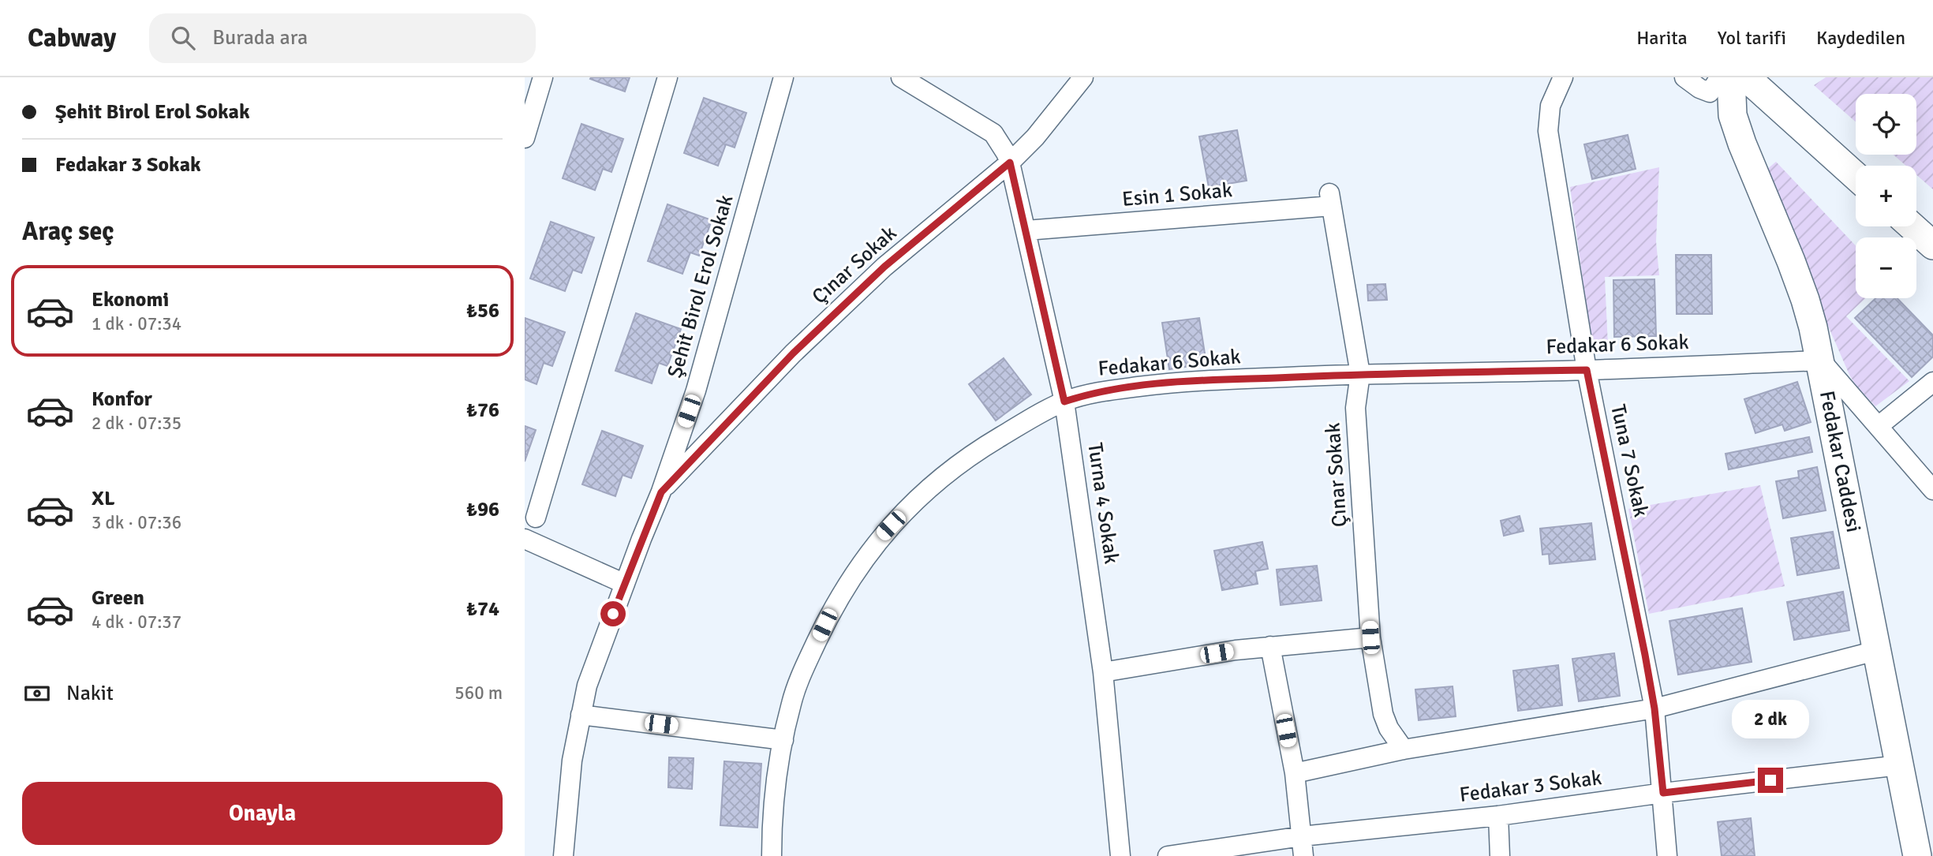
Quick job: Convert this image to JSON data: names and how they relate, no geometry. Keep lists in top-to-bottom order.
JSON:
{
  "streets": {
    "street": [
      "Esin 1 Sokak",
      "Çınar Sokak",
      "Şehit Birol Erol Sokak",
      "Fedakar 6 Sokak",
      "Tuna 7 Sokak",
      "Fedakar Caddesi",
      "Turna 4 Sokak",
      "Fedakar 3 Sokak"
    ]
  },
  "crossings": [
    ["Esin 1 Sokak", "Çınar Sokak"],
    ["Esin 1 Sokak", "Turna 4 Sokak"],
    ["Çınar Sokak", "Şehit Birol Erol Sokak"],
    ["Çınar Sokak", "Fedakar 6 Sokak"],
    ["Çınar Sokak", "Turna 4 Sokak"],
    ["Fedakar 6 Sokak", "Tuna 7 Sokak"],
    ["Fedakar 6 Sokak", "Fedakar Caddesi"],
    ["Fedakar 6 Sokak", "Turna 4 Sokak"],
    ["Tuna 7 Sokak", "Fedakar 3 Sokak"],
    ["Fedakar Caddesi", "Fedakar 3 Sokak"]
  ],
  "page": {
    "header": "Cabway",
    "search": "Burada ara",
    "nav": ["Harita", "Yol tarifi", "Kaydedilen"],
    "banner": ["Şehit Birol Erol Sokak", "Fedakar 3 Sokak"],
    "map_buttons": ["+", "−"],
    "heading": "Araç seç",
    "list": [
      {
        "name": "Ekonomi",
        "note": "1 dk · 07:34",
        "value": "₺56"
      },
      {
        "name": "Konfor",
        "note": "2 dk · 07:35",
        "value": "₺76"
      },
      {
        "name": "XL",
        "note": "3 dk · 07:36",
        "value": "₺96"
      },
      {
        "name": "Green",
        "note": "4 dk · 07:37",
        "value": "₺74"
      }
    ],
    "pay": ["Nakit", "560 m"],
    "bubble": "2 dk",
    "buttons": "Onayla"
  }
}
